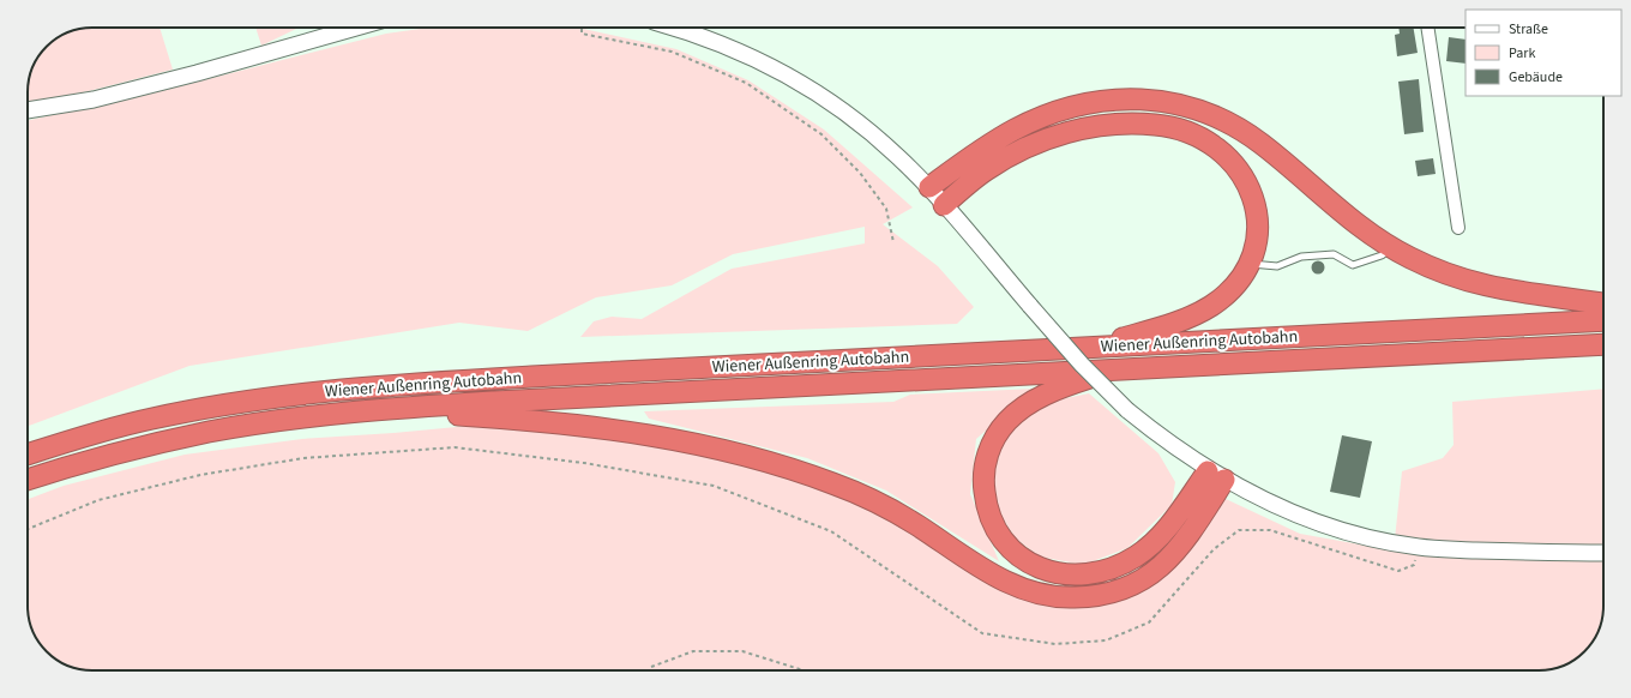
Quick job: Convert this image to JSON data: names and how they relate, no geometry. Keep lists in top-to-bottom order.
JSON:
{
  "streets": {
    "highway": ["Wiener Außenring Autobahn"]
  },
  "legend": ["Straße", "Park", "Gebäude"]
}
